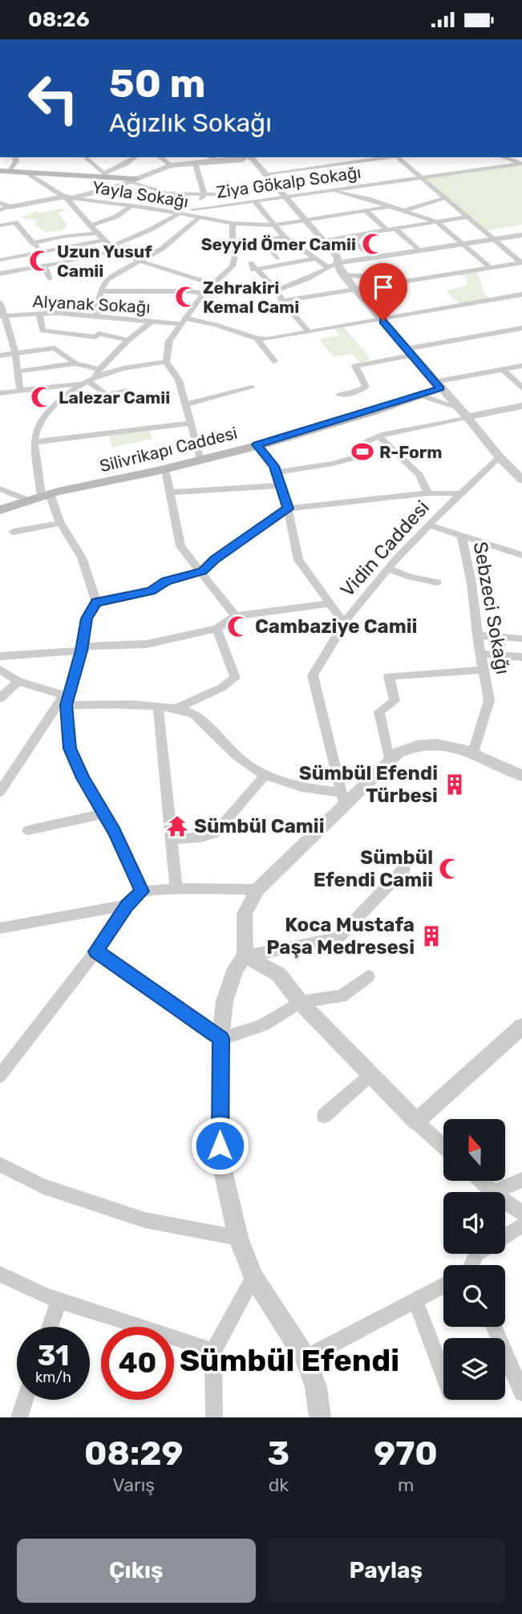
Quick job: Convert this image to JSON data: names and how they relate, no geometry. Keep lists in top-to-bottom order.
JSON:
{
  "streets": {
    "main road": ["Silivrikapı Caddesi"],
    "street": [
      "Ziya Gökalp Sokağı",
      "Yayla Sokağı",
      "Alyanak Sokağı",
      "Vidin Caddesi",
      "Sebzeci Sokağı"
    ]
  },
  "districts": ["Sümbül Efendi"],
  "places": {
    "mosque": [
      "Seyyid Ömer Camii",
      "Uzun Yusuf Camii",
      "Zehrakiri Kemal Cami",
      "Lalezar Camii",
      "Cambaziye Camii",
      "Sümbül Efendi Camii"
    ],
    "sports": ["R-Form"],
    "building": ["Sümbül Efendi Türbesi", "Koca Mustafa Paşa Medresesi"],
    "temple": ["Sümbül Camii"]
  },
  "north": "top",
  "page": {
    "status": "08:26",
    "turn": ["50 m", "Ağızlık Sokağı"],
    "speed": "31 km/h",
    "limit": "40",
    "eta": [
      "08:29",
      "Varış",
      "3",
      "dk",
      "970",
      "m"
    ],
    "buttons": ["Çıkış", "Paylaş"]
  }
}
